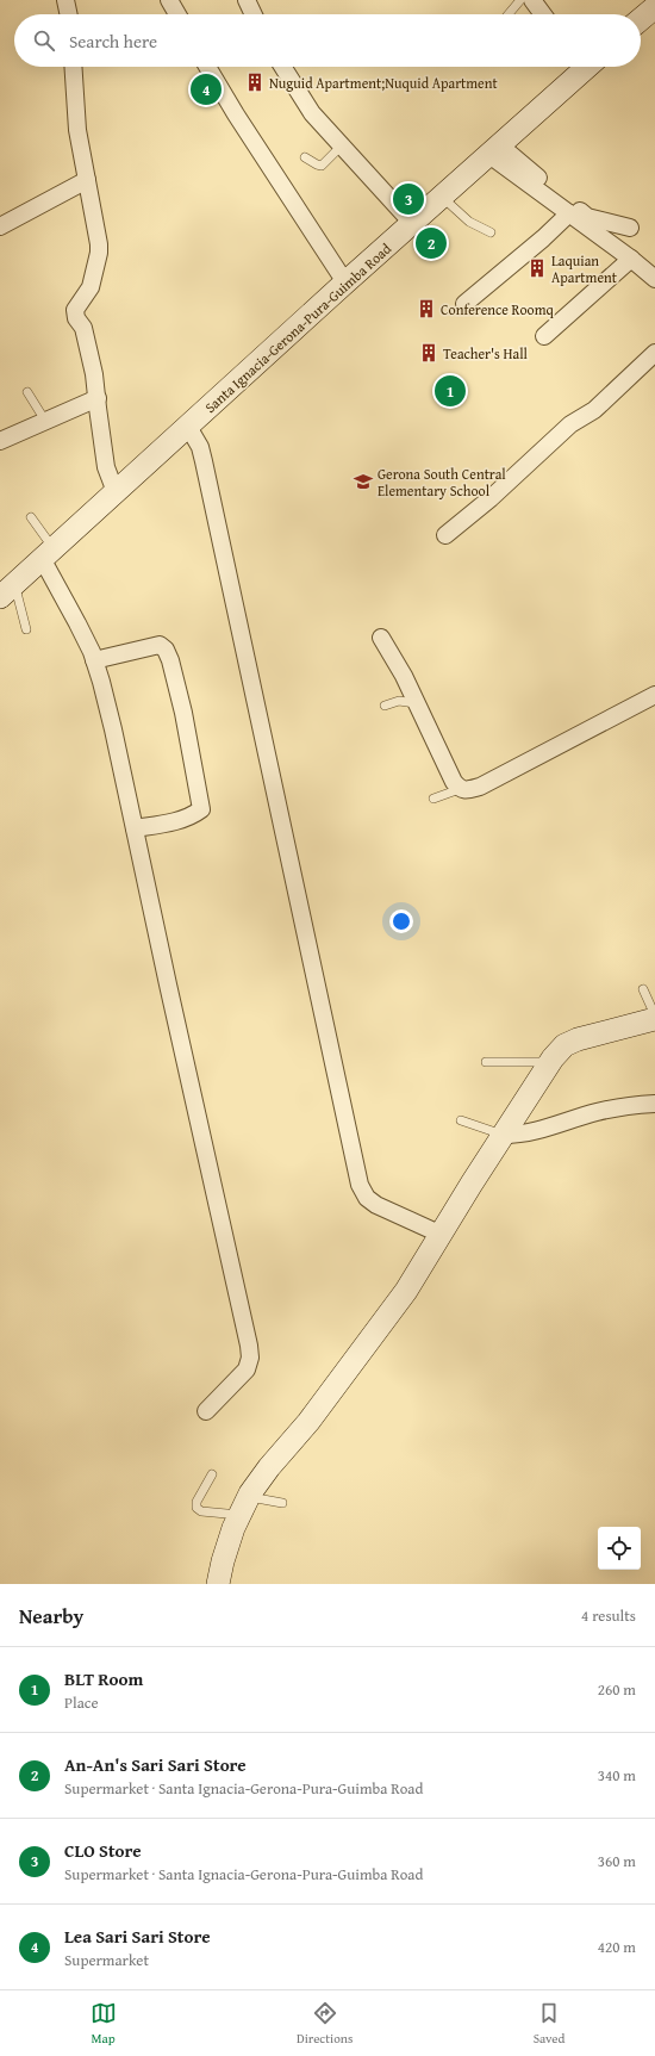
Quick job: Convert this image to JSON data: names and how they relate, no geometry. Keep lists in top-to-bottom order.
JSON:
{
  "streets": {
    "main road": ["Santa Ignacia-Gerona-Pura-Guimba Road"]
  },
  "places": {
    "building": [
      "Nuguid Apartment;Nuquid Apartment",
      "Laquian Apartment",
      "Conference Roomq",
      "Teacher's Hall"
    ],
    "school or university": ["Gerona South Central Elementary School"]
  },
  "page": {
    "search": "Search here",
    "pins": [
      "4",
      "3",
      "2",
      "1"
    ],
    "heading": ["Nearby", "4 results"],
    "list": [
      {
        "mark": "1",
        "name": "BLT Room",
        "note": "Place",
        "value": "260 m"
      },
      {
        "mark": "2",
        "name": "An-An's Sari Sari Store",
        "note": "Supermarket · Santa Ignacia-Gerona-Pura-Guimba Road",
        "value": "340 m"
      },
      {
        "mark": "3",
        "name": "CLO Store",
        "note": "Supermarket · Santa Ignacia-Gerona-Pura-Guimba Road",
        "value": "360 m"
      },
      {
        "mark": "4",
        "name": "Lea Sari Sari Store",
        "note": "Supermarket",
        "value": "420 m"
      }
    ],
    "nav": ["Map", "Directions", "Saved"]
  }
}
